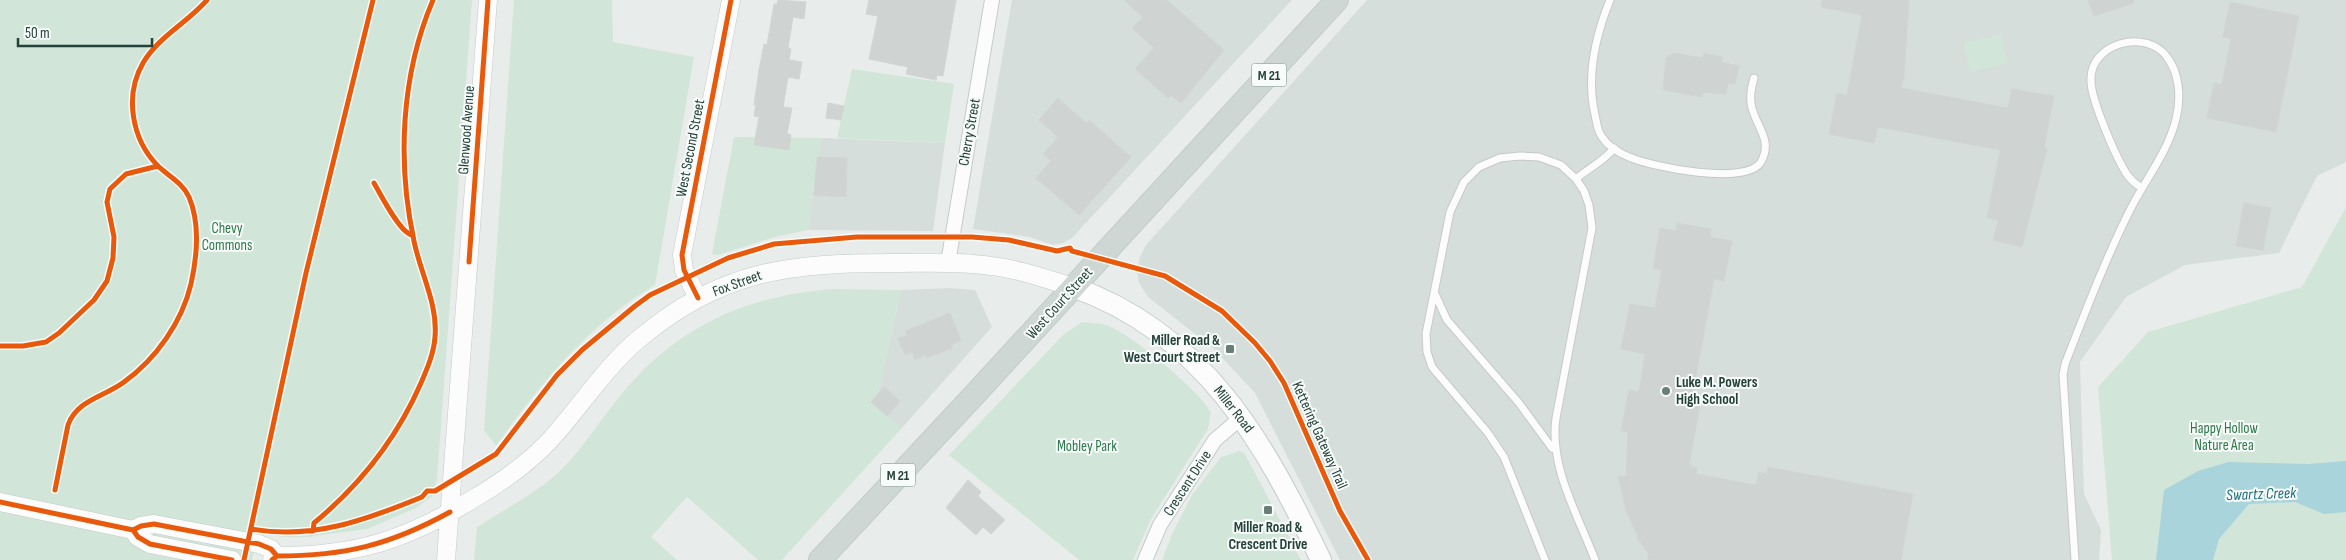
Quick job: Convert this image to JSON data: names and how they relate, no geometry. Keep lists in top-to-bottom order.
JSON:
{
  "streets": {
    "main road": ["M 21", "West Court Street", "Miller Road"],
    "street": [
      "Glenwood Avenue",
      "Cherry Street",
      "West Second Street",
      "Fox Street",
      "Crescent Drive"
    ],
    "cycle path": ["Kettering Gateway Trail"]
  },
  "crossings": [
    ["Glenwood Avenue", "Fox Street"],
    ["Cherry Street", "Fox Street"],
    ["West Second Street", "Fox Street"],
    ["Fox Street", "West Court Street"],
    ["Fox Street", "Miller Road"],
    ["West Court Street", "Miller Road"],
    ["Miller Road", "Crescent Drive"]
  ],
  "water": ["Swartz Creek"],
  "parks": ["Chevy Commons", "Happy Hollow Nature Area", "Mobley Park"],
  "places": {
    "transit": ["Miller Road & West Court Street", "Miller Road & Crescent Drive"],
    "other": ["Luke M. Powers High School"]
  },
  "scale_bar": "50 m"
}
